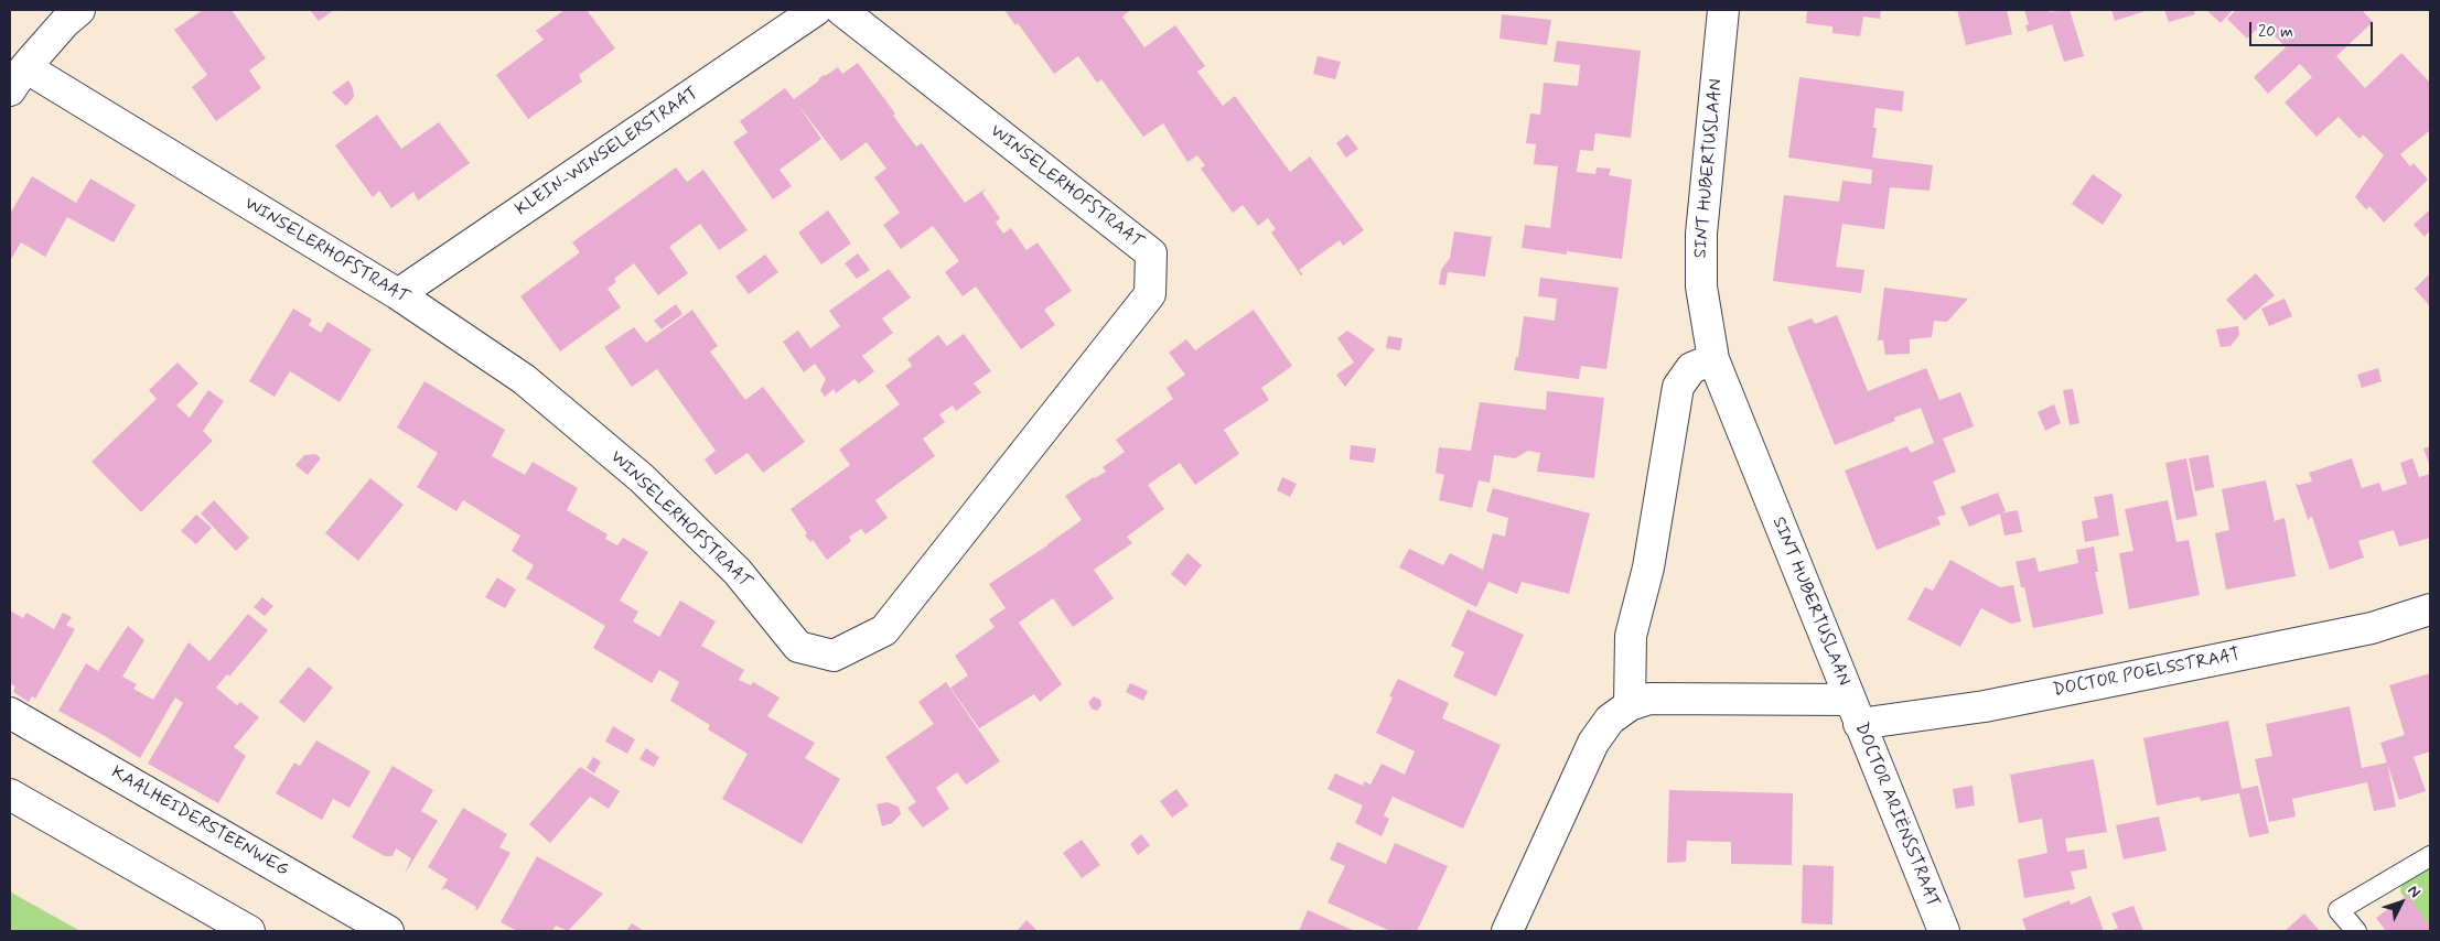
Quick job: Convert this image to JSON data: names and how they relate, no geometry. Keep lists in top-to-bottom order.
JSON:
{
  "streets": {
    "street": [
      "KLEIN-WINSELERSTRAAT",
      "SINT HUBERTUSLAAN",
      "WINSELERHOFSTRAAT",
      "DOCTOR POELSSTRAAT",
      "DOCTOR ARIËNSSTRAAT",
      "KAALHEIDERSTEENWEG"
    ]
  },
  "crossings": [
    ["KLEIN-WINSELERSTRAAT", "WINSELERHOFSTRAAT"],
    ["SINT HUBERTUSLAAN", "DOCTOR POELSSTRAAT"],
    ["SINT HUBERTUSLAAN", "DOCTOR ARIËNSSTRAAT"],
    ["DOCTOR POELSSTRAAT", "DOCTOR ARIËNSSTRAAT"]
  ],
  "scale_bar": "20 m",
  "north": "top right"
}
